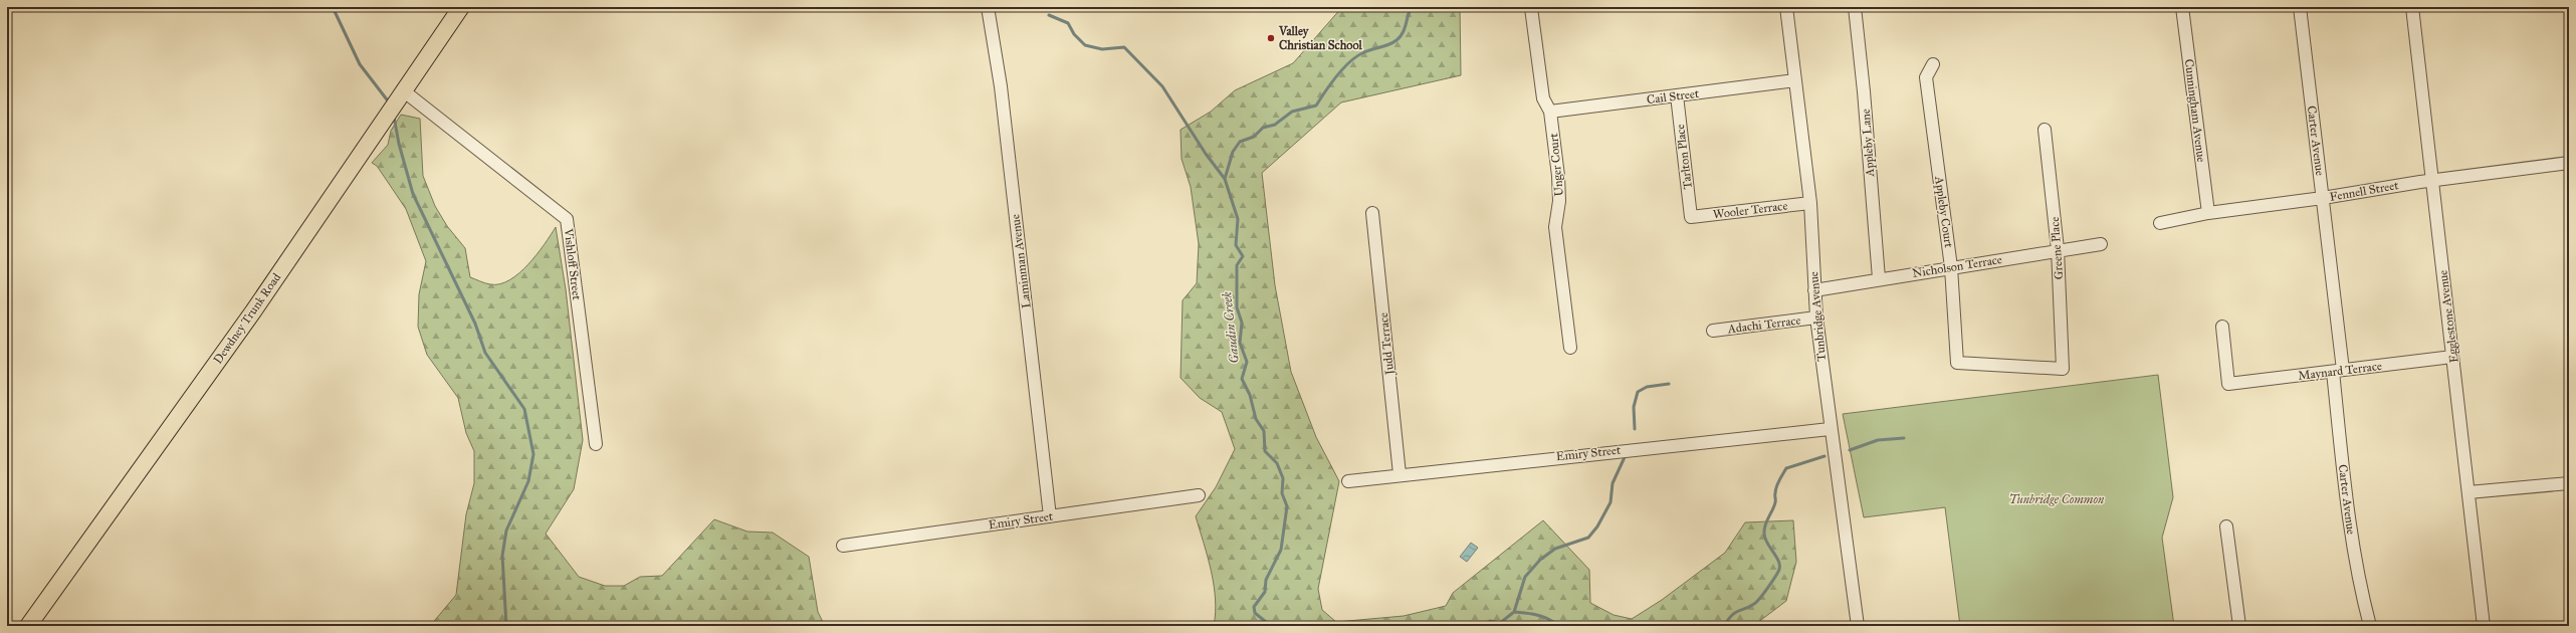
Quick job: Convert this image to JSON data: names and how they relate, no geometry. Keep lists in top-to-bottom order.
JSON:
{
  "streets": {
    "main road": ["Dewdney Trunk Road"],
    "street": [
      "Cail Street",
      "Cunningham Avenue",
      "Carter Avenue",
      "Appleby Lane",
      "Tarlton Place",
      "Unger Court",
      "Fennell Street",
      "Wooler Terrace",
      "Appleby Court",
      "Greene Place",
      "Laminman Avenue",
      "Vishloff Street",
      "Nicholson Terrace",
      "Tunbridge Avenue",
      "Egglestone Avenue",
      "Adachi Terrace",
      "Judd Terrace",
      "Maynard Terrace",
      "Emiry Street"
    ]
  },
  "crossings": [
    ["Cail Street", "Tarlton Place"],
    ["Cail Street", "Unger Court"],
    ["Cail Street", "Tunbridge Avenue"],
    ["Cunningham Avenue", "Fennell Street"],
    ["Carter Avenue", "Fennell Street"],
    ["Carter Avenue", "Maynard Terrace"],
    ["Appleby Lane", "Nicholson Terrace"],
    ["Tarlton Place", "Wooler Terrace"],
    ["Fennell Street", "Egglestone Avenue"],
    ["Wooler Terrace", "Tunbridge Avenue"],
    ["Appleby Court", "Greene Place"],
    ["Appleby Court", "Nicholson Terrace"],
    ["Greene Place", "Nicholson Terrace"],
    ["Laminman Avenue", "Emiry Street"],
    ["Vishloff Street", "Dewdney Trunk Road"],
    ["Nicholson Terrace", "Tunbridge Avenue"],
    ["Tunbridge Avenue", "Adachi Terrace"],
    ["Tunbridge Avenue", "Emiry Street"],
    ["Egglestone Avenue", "Maynard Terrace"],
    ["Judd Terrace", "Emiry Street"]
  ],
  "water": ["Gaudin Creek"],
  "parks": ["Tunbridge Common"],
  "places": ["Valley Christian School"]
}
